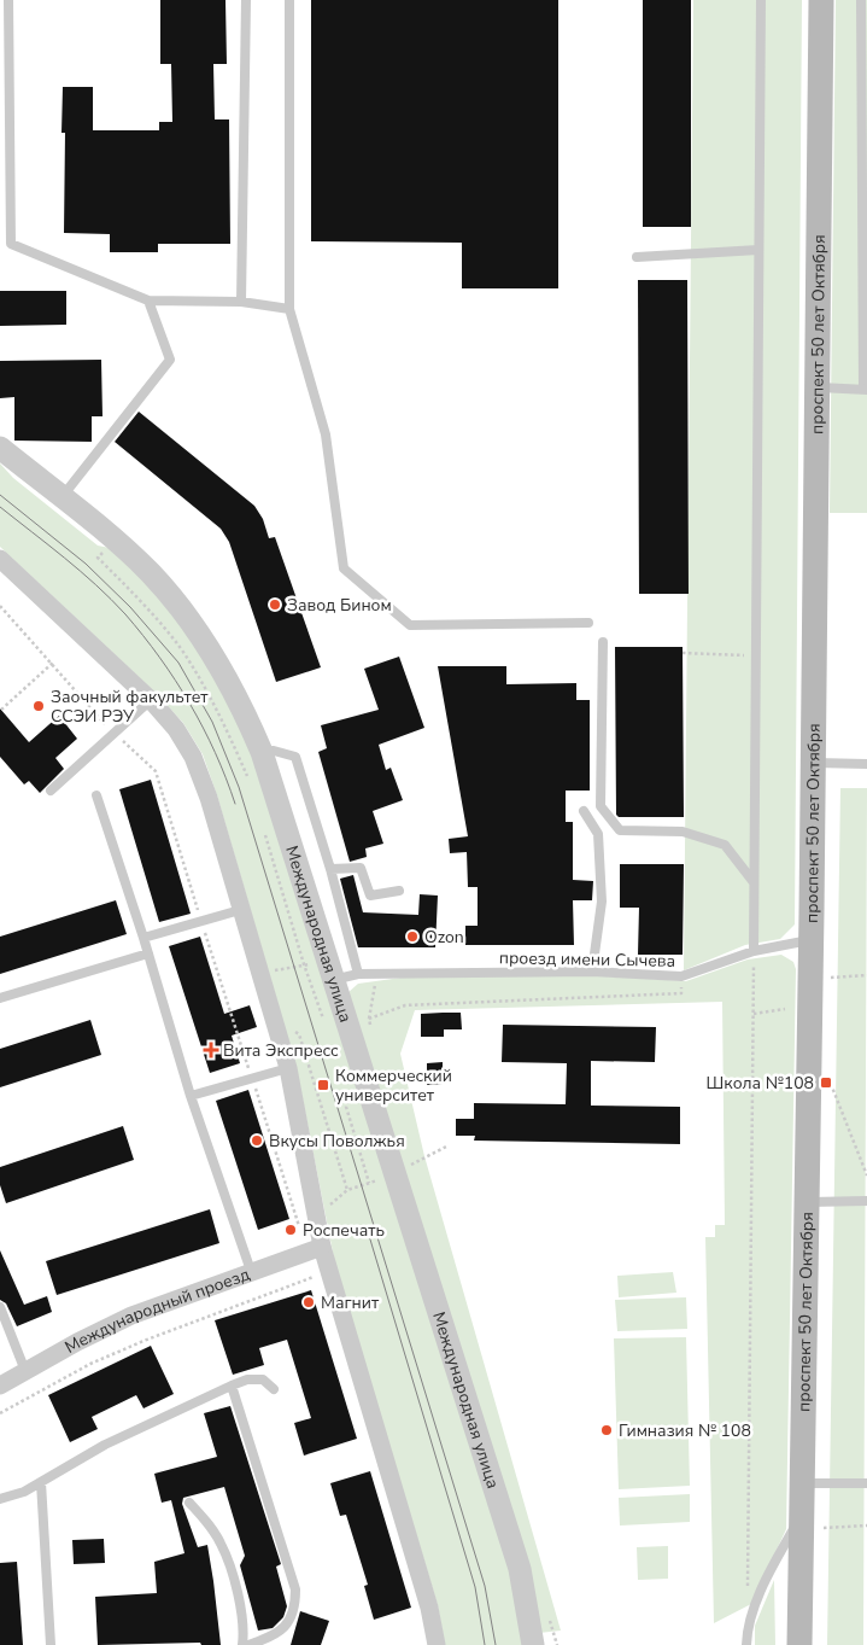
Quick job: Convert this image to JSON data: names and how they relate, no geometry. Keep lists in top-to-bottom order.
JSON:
{
  "streets": {
    "main road": ["проспект 50 лет Октября"],
    "street": ["Международная улица", "Международный проезд"],
    "lane": ["проезд имени Сычева"]
  },
  "crossings": [
    ["проспект 50 лет Октября", "проезд имени Сычева"],
    ["Международная улица", "проезд имени Сычева"]
  ],
  "places": {
    "other": [
      "Завод Бином",
      "Заочный факультет ССЭИ РЭУ",
      "Ozon",
      "Вкусы Поволжья",
      "Роспечать",
      "Магнит",
      "Гимназия № 108"
    ],
    "health": ["Вита Экспресс"],
    "transit": ["Школа №108", "Коммерческий университет"]
  }
}
